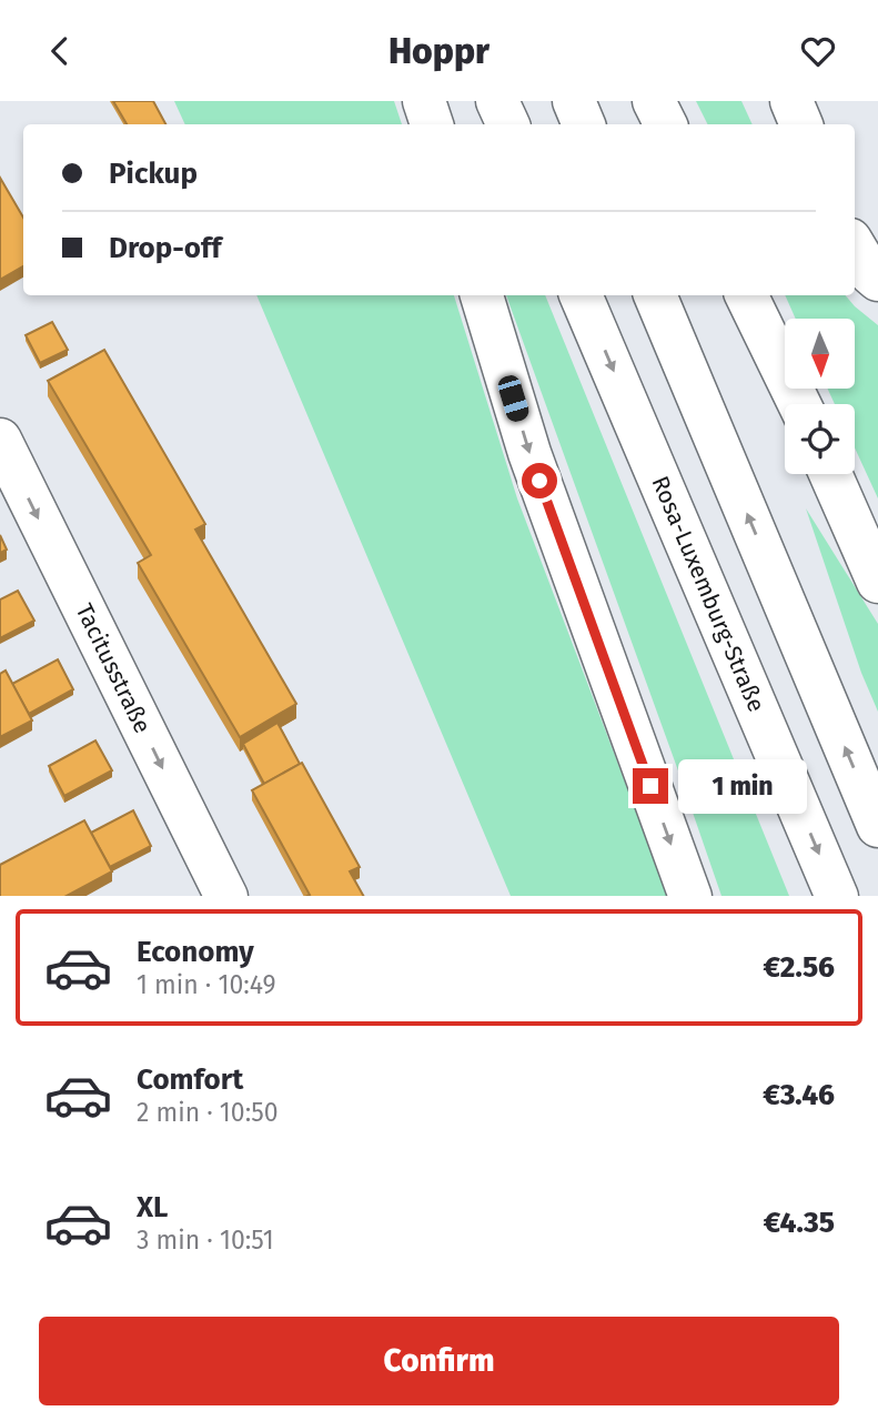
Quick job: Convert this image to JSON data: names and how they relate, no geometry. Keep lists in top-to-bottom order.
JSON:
{
  "streets": {
    "main road": ["Rosa-Luxemburg-Straße", "Tacitusstraße"]
  },
  "one_way": ["Tacitusstraße"],
  "north": "bottom",
  "page": {
    "header": "Hoppr",
    "banner": ["Pickup", "Drop-off"],
    "bubble": "1 min",
    "list": [
      {
        "name": "Economy",
        "note": "1 min · 10:49",
        "value": "€2.56"
      },
      {
        "name": "Comfort",
        "note": "2 min · 10:50",
        "value": "€3.46"
      },
      {
        "name": "XL",
        "note": "3 min · 10:51",
        "value": "€4.35"
      }
    ],
    "buttons": "Confirm"
  }
}
